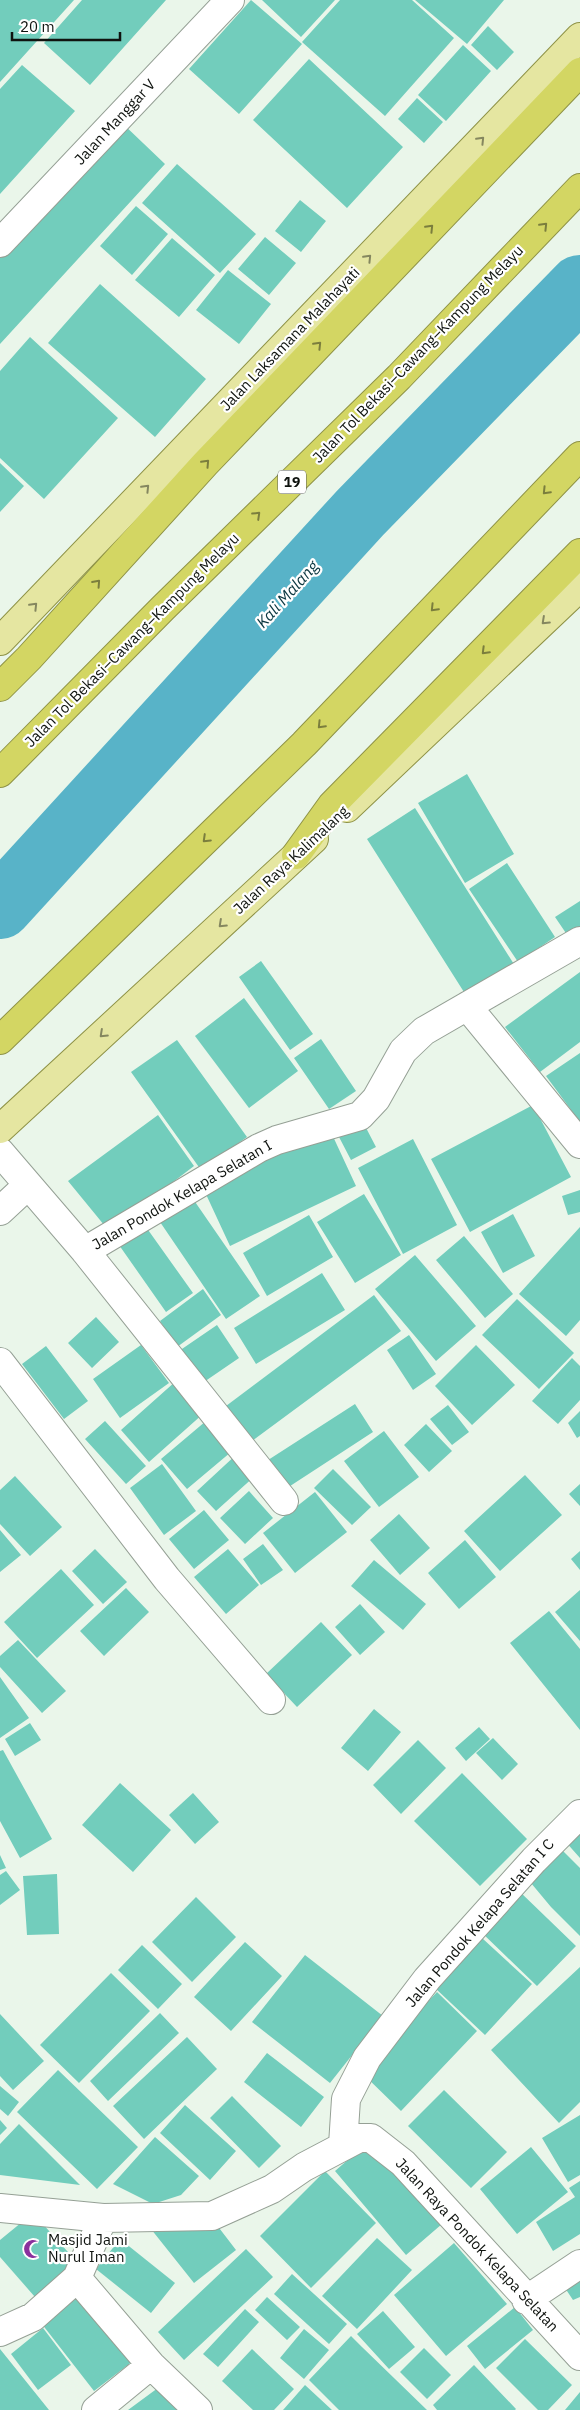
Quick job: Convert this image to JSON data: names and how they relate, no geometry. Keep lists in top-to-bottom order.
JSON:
{
  "streets": {
    "highway": ["Jalan Tol Bekasi–Cawang–Kampung Melayu", "19"],
    "main road": ["Jalan Laksamana Malahayati", "Jalan Raya Kalimalang"],
    "street": [
      "Jalan Manggar V",
      "Jalan Pondok Kelapa Selatan I",
      "Jalan Pondok Kelapa Selatan I C",
      "Jalan Raya Pondok Kelapa Selatan"
    ]
  },
  "crossings": [
    ["Jalan Pondok Kelapa Selatan I C", "Jalan Raya Pondok Kelapa Selatan"]
  ],
  "one_way": ["Jalan Laksamana Malahayati", "Jalan Raya Kalimalang"],
  "water": ["Kali Malang"],
  "places": {
    "mosque": ["Masjid Jami Nurul Iman"]
  },
  "scale_bar": "20 m"
}
